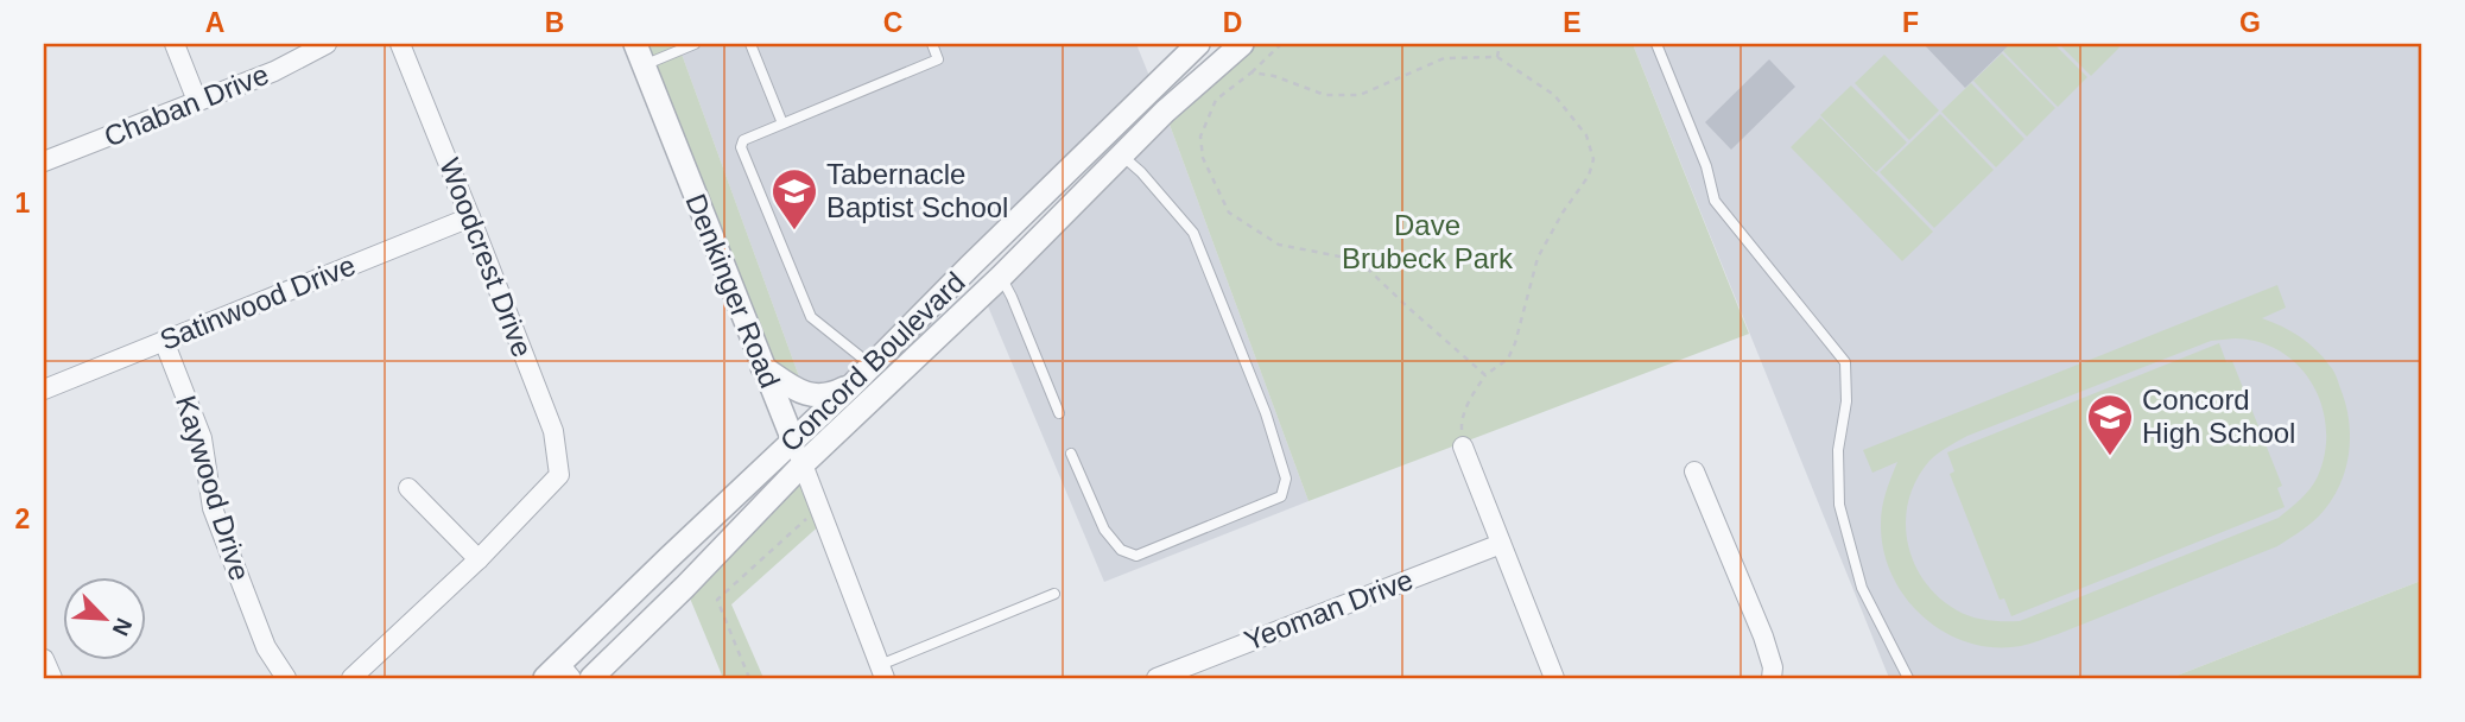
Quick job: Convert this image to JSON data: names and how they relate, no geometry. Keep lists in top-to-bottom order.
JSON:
{
  "streets": {
    "street": [
      "Chaban Drive",
      "Woodcrest Drive",
      "Denkinger Road",
      "Satinwood Drive",
      "Concord Boulevard",
      "Kaywood Drive",
      "Yeoman Drive"
    ]
  },
  "crossings": [
    ["Woodcrest Drive", "Satinwood Drive"],
    ["Denkinger Road", "Concord Boulevard"],
    ["Satinwood Drive", "Kaywood Drive"]
  ],
  "parks": ["Dave Brubeck Park"],
  "places": {
    "school or university": ["Tabernacle Baptist School", "Concord High School"]
  },
  "north": "bottom right",
  "grid": {
    "columns": [
      "A",
      "B",
      "C",
      "D",
      "E",
      "F",
      "G"
    ],
    "rows": ["1", "2"]
  }
}
